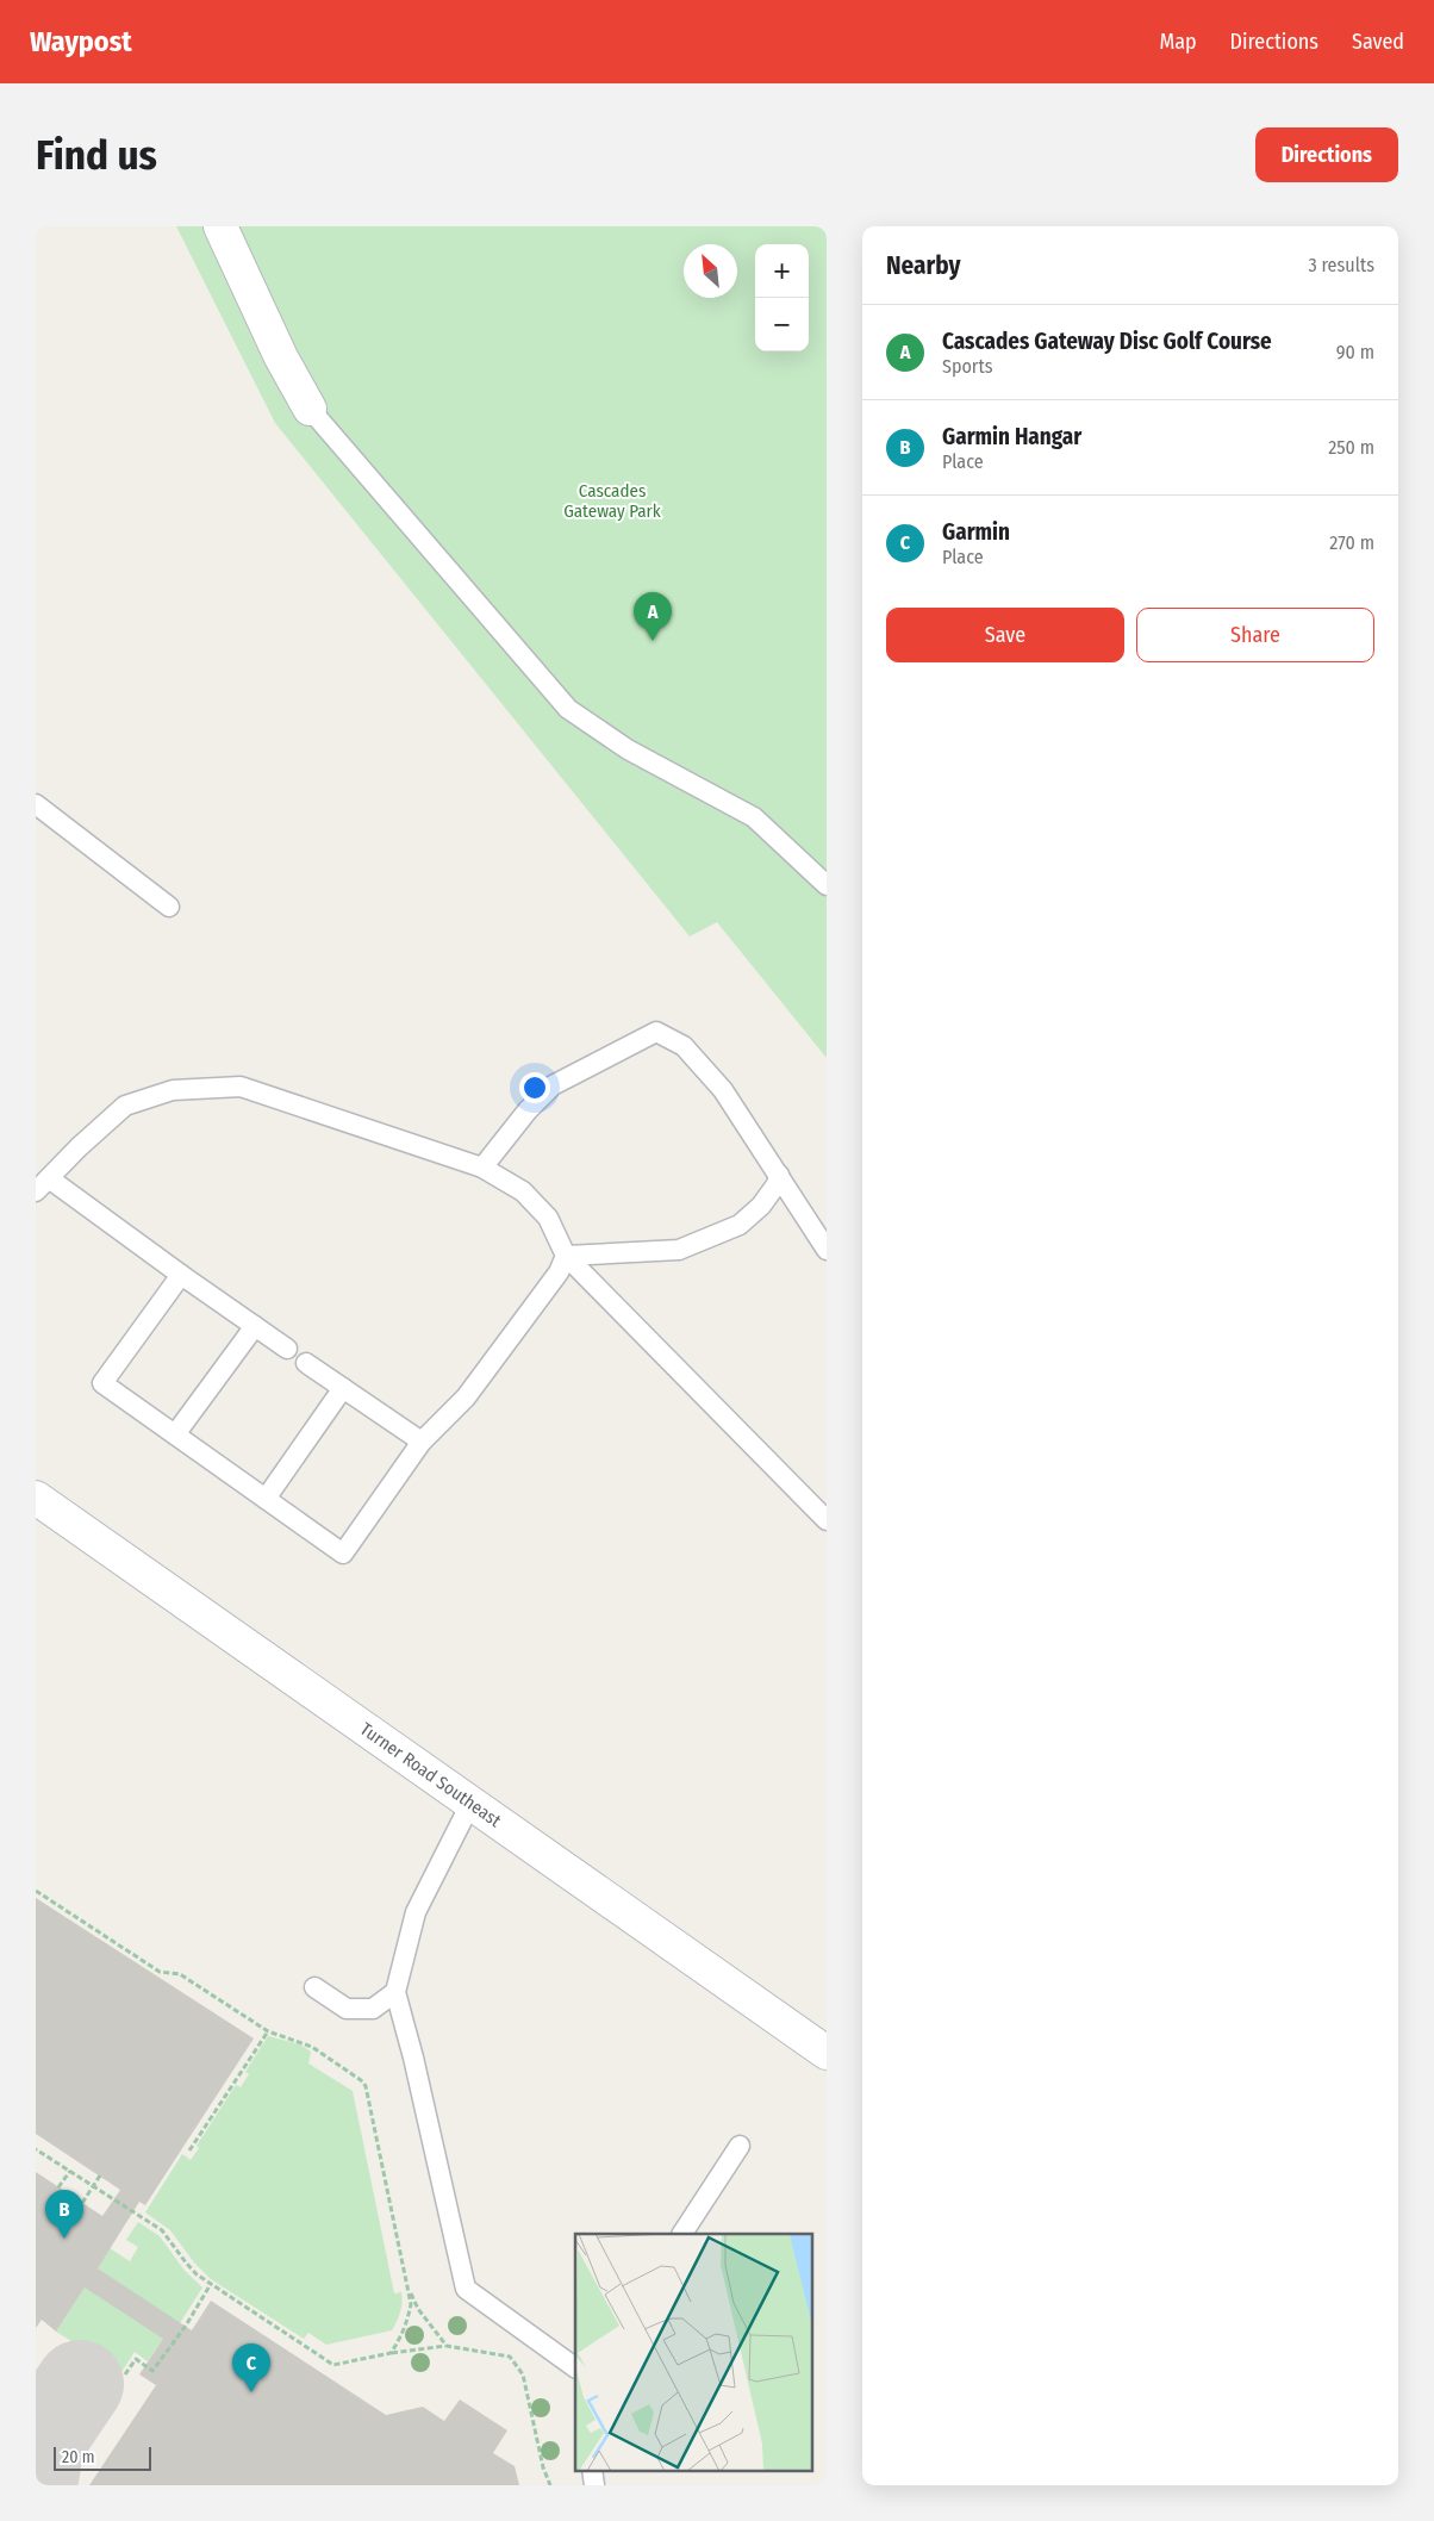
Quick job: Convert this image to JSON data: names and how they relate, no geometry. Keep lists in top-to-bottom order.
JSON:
{
  "streets": {
    "main road": ["Turner Road Southeast"]
  },
  "parks": ["Cascades Gateway Park"],
  "scale_bar": "20 m",
  "north": "top left",
  "page": {
    "header": "Waypost",
    "nav": ["Map", "Directions", "Saved"],
    "buttons": [
      "Directions",
      ["Save", "Share"]
    ],
    "title": "Find us",
    "heading": ["Nearby", "3 results"],
    "map_buttons": ["+", "−"],
    "list": [
      {
        "mark": "A",
        "name": "Cascades Gateway Disc Golf Course",
        "note": "Sports",
        "value": "90 m"
      },
      {
        "mark": "B",
        "name": "Garmin Hangar",
        "note": "Place",
        "value": "250 m"
      },
      {
        "mark": "C",
        "name": "Garmin",
        "note": "Place",
        "value": "270 m"
      }
    ],
    "pins": ["A", "B", "C"],
    "scale": "20 m"
  }
}
